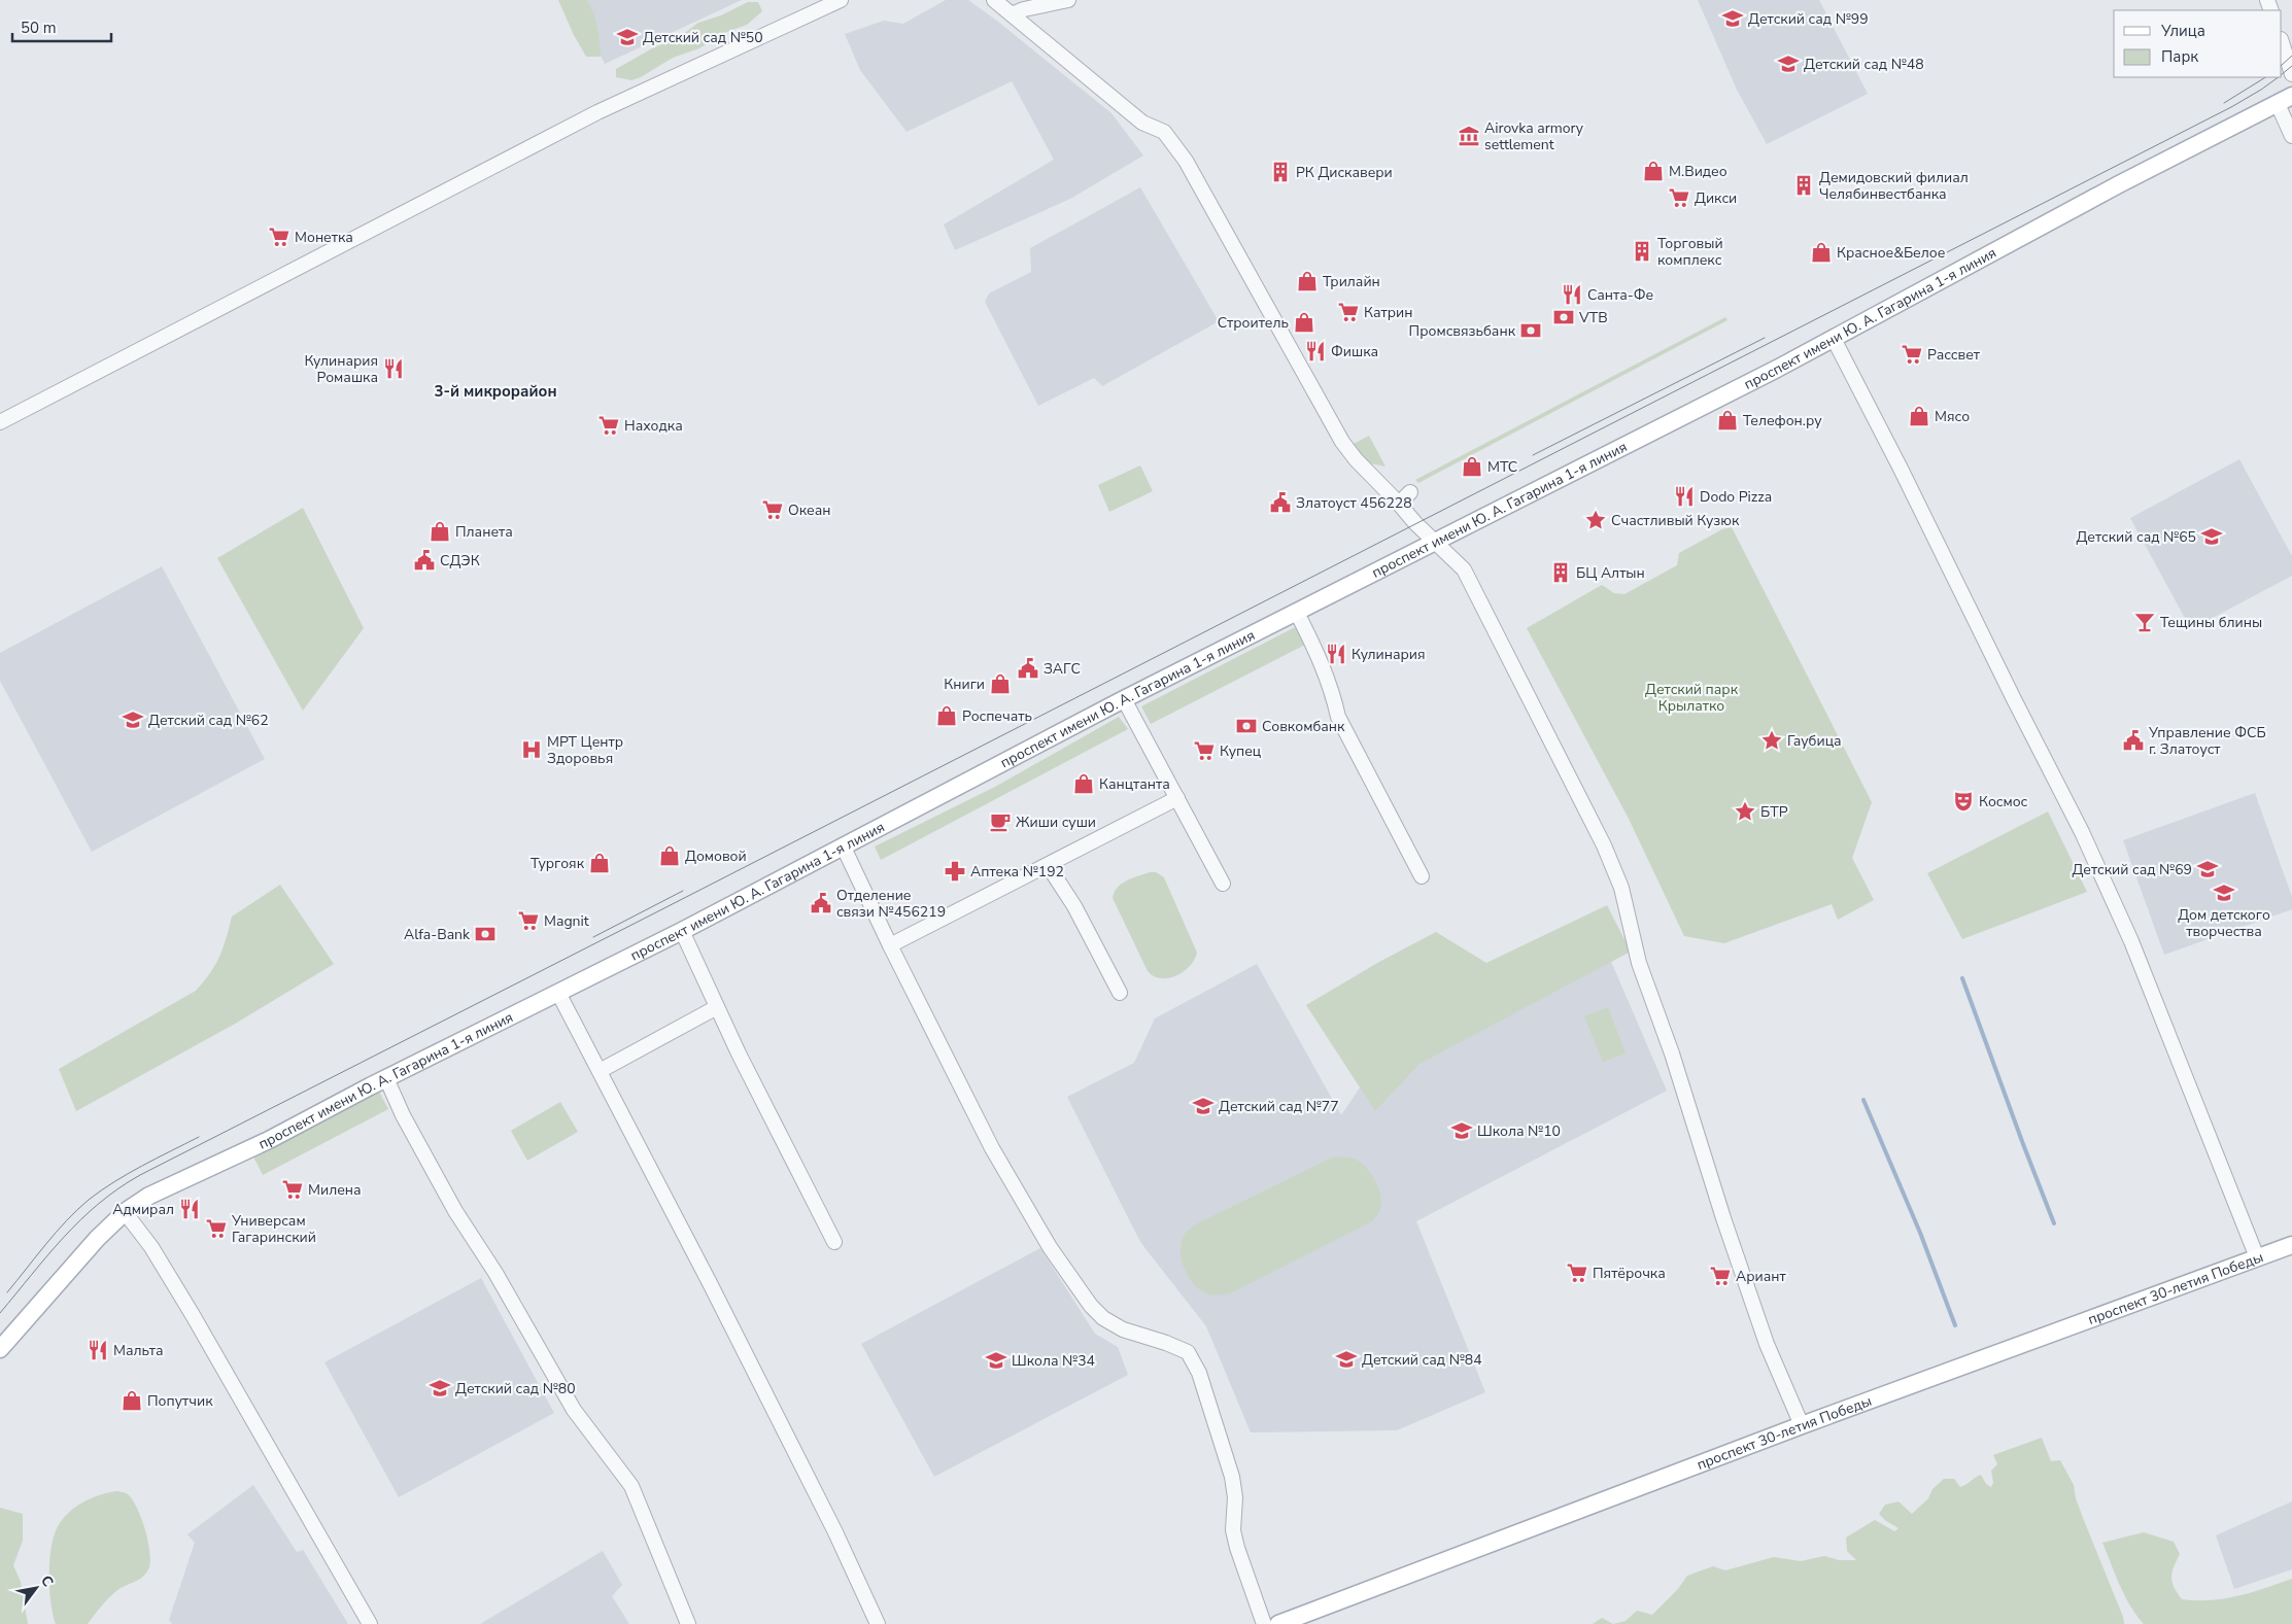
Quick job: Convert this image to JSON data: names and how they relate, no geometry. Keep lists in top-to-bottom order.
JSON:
{
  "streets": {
    "main road": ["проспект имени Ю. А. Гагарина 1-я линия", "проспект 30-летия Победы"]
  },
  "districts": ["3-й микрорайон"],
  "parks": ["Детский парк Крылатко"],
  "places": {
    "school or university": [
      "Детский сад №99",
      "Детский сад №50",
      "Детский сад №48",
      "Детский сад №65",
      "Детский сад №62",
      "Детский сад №69",
      "Дом детского творчества",
      "Детский сад №77",
      "Школа №10",
      "Детский сад №84",
      "Школа №34",
      "Детский сад №80"
    ],
    "museum": ["Airovka armory settlement"],
    "shop": [
      "М.Видео",
      "Красное&Белое",
      "Трилайн",
      "Строитель",
      "Мясо",
      "Телефон.ру",
      "МТС",
      "Планета",
      "Книги",
      "Роспечать",
      "Канцтанта",
      "Домовой",
      "Тургояк",
      "Попутчик"
    ],
    "building": [
      "РК Дискавери",
      "Демидовский филиал Челябинвестбанка",
      "Торговый комплекс",
      "БЦ Алтын"
    ],
    "supermarket": [
      "Дикси",
      "Монетка",
      "Катрин",
      "Рассвет",
      "Находка",
      "Океан",
      "Купец",
      "Magnit",
      "Милена",
      "Универсам Гагаринский",
      "Пятёрочка",
      "Ариант"
    ],
    "restaurant": [
      "Санта-Фе",
      "Фишка",
      "Кулинария Ромашка",
      "Dodo Pizza",
      "Кулинария",
      "Адмирал",
      "Мальта"
    ],
    "bank": [
      "VTB",
      "Промсвязьбанк",
      "Совкомбанк",
      "Alfa-Bank"
    ],
    "public building": [
      "Златоуст 456228",
      "СДЭК",
      "ЗАГС",
      "Управление ФСБ г. Златоуст",
      "Отделение связи №456219"
    ],
    "place": ["Счастливый Кузюк", "Гаубица", "БТР"],
    "bar": ["Тещины блины"],
    "hospital": ["МРТ Центр Здоровья"],
    "theatre": ["Космос"],
    "cafe": ["Жиши суши"],
    "pharmacy": ["Аптека №192"]
  },
  "legend": ["Улица", "Парк"],
  "scale_bar": "50 m",
  "north": "top right"
}
